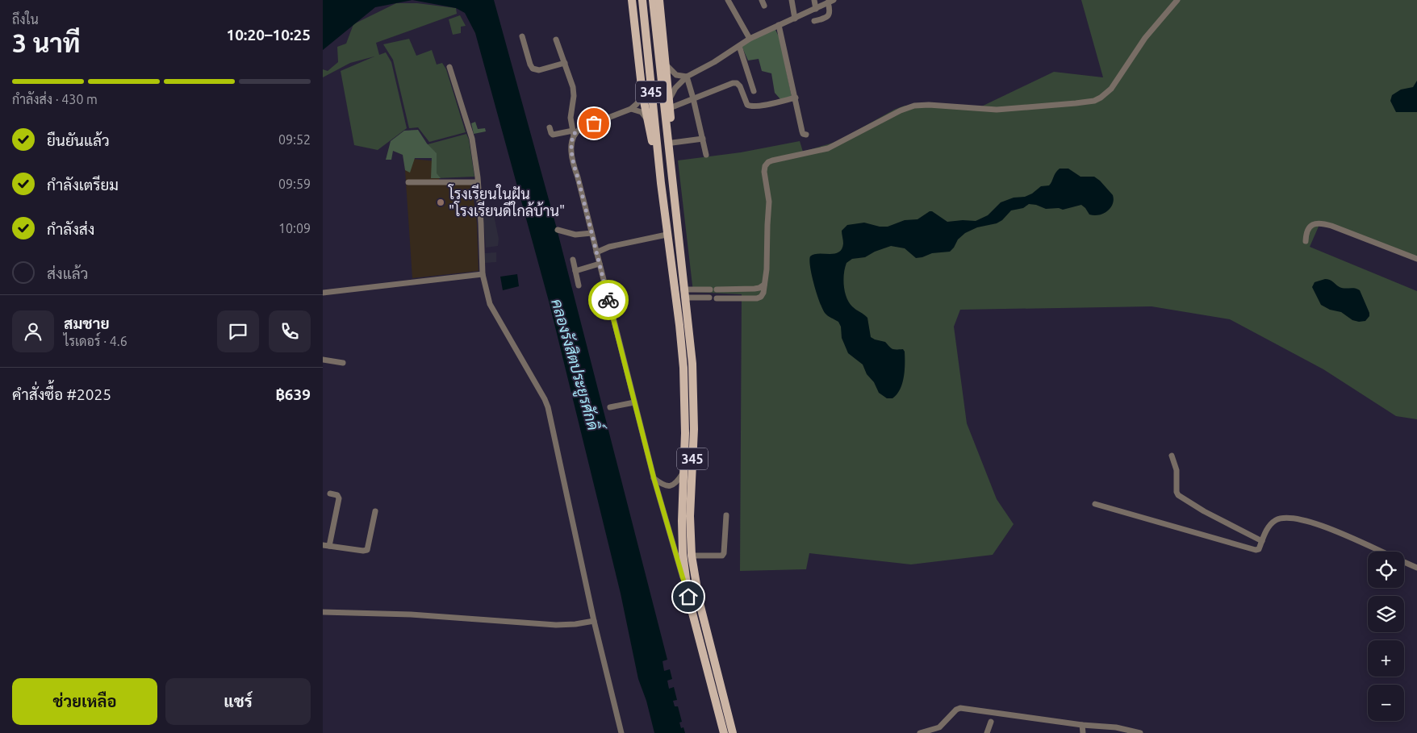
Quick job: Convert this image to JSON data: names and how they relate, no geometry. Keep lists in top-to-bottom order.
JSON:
{
  "streets": {
    "main road": ["345"]
  },
  "water": ["คลองรังสิตประยูรศักดิ์"],
  "places": ["โรงเรียนในฝัน \"โรงเรียนดีใกล้บ้าน\""],
  "page": {
    "heading": ["3 นาที", "ถึงใน", "10:20–10:25"],
    "panel": [
      "สมชาย",
      "ไรเดอร์ · 4.6",
      "คำสั่งซื้อ #2025",
      "฿639"
    ],
    "bar": "กำลังส่ง · 430 m",
    "list": [
      ["ยืนยันแล้ว", "09:52"],
      ["กำลังเตรียม", "09:59"],
      ["กำลังส่ง", "10:09"],
      "ส่งแล้ว"
    ],
    "map_buttons": ["+", "−"],
    "buttons": ["ช่วยเหลือ", "แชร์"]
  }
}
